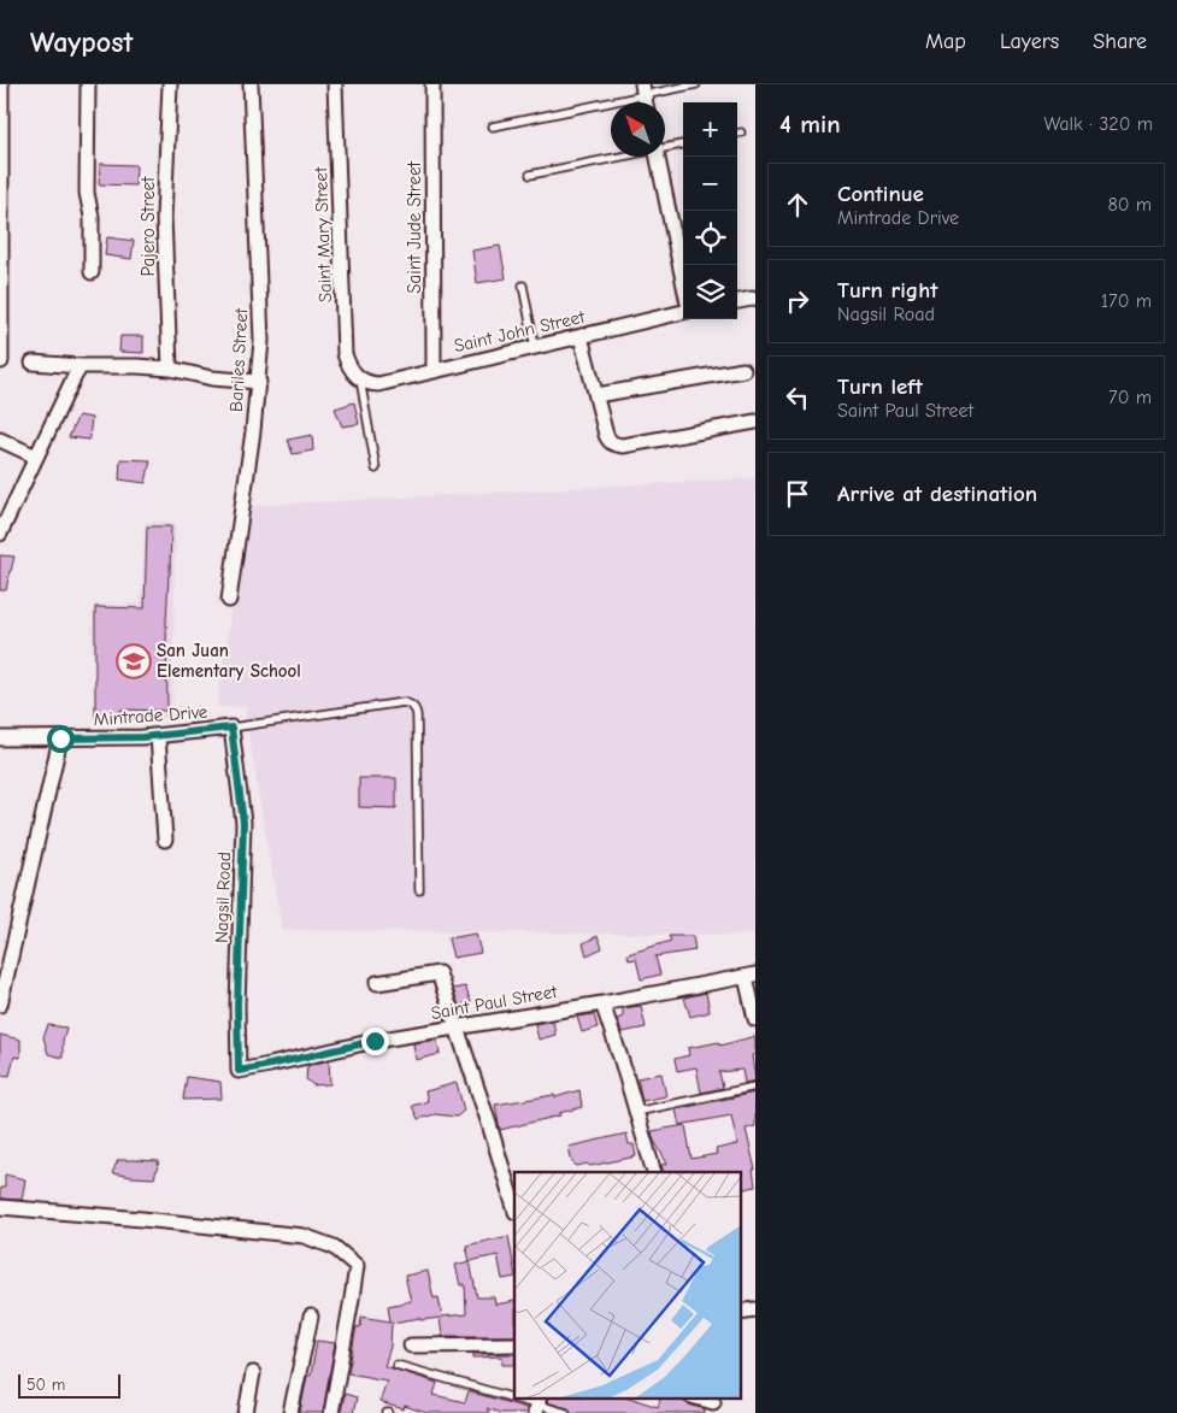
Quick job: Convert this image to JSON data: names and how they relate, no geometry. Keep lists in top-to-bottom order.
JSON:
{
  "streets": {
    "street": [
      "Pajero Street",
      "Saint Jude Street",
      "Saint Mary Street",
      "Saint John Street",
      "Bariles Street",
      "Mintrade Drive",
      "Nagsil Road",
      "Saint Paul Street"
    ]
  },
  "crossings": [
    ["Saint Jude Street", "Saint John Street"],
    ["Saint Mary Street", "Saint John Street"],
    ["Mintrade Drive", "Nagsil Road"],
    ["Nagsil Road", "Saint Paul Street"]
  ],
  "places": {
    "school or university": ["San Juan Elementary School"]
  },
  "scale_bar": "50 m",
  "north": "top left",
  "page": {
    "header": "Waypost",
    "nav": ["Map", "Layers", "Share"],
    "heading": ["4 min", "Walk · 320 m"],
    "map_buttons": ["+", "−"],
    "list": [
      ["Continue", "Mintrade Drive", "80 m"],
      ["Turn right", "Nagsil Road", "170 m"],
      ["Turn left", "Saint Paul Street", "70 m"],
      "Arrive at destination"
    ],
    "scale": "50 m"
  }
}
